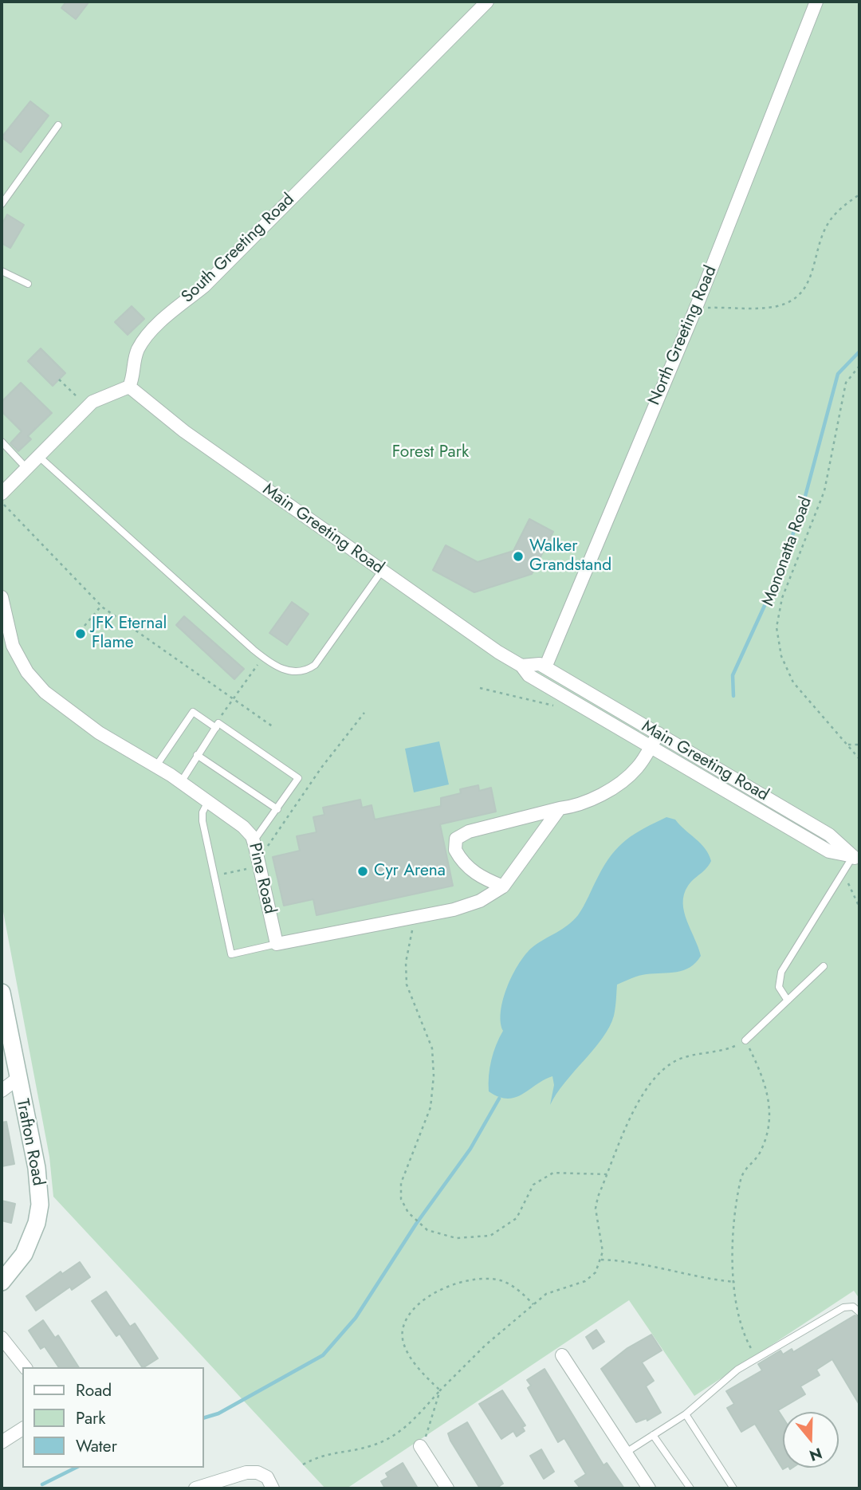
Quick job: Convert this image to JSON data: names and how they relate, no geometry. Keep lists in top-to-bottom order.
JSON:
{
  "streets": {
    "street": [
      "South Greeting Road",
      "North Greeting Road",
      "Main Greeting Road",
      "Pine Road",
      "Trafton Road"
    ],
    "path": ["Mononatta Road"]
  },
  "crossings": [
    ["South Greeting Road", "Main Greeting Road"],
    ["North Greeting Road", "Main Greeting Road"]
  ],
  "parks": ["Forest Park"],
  "places": ["Walker Grandstand", "JFK Eternal Flame", "Cyr Arena"],
  "legend": ["Road", "Park", "Water"],
  "north": "bottom"
}
